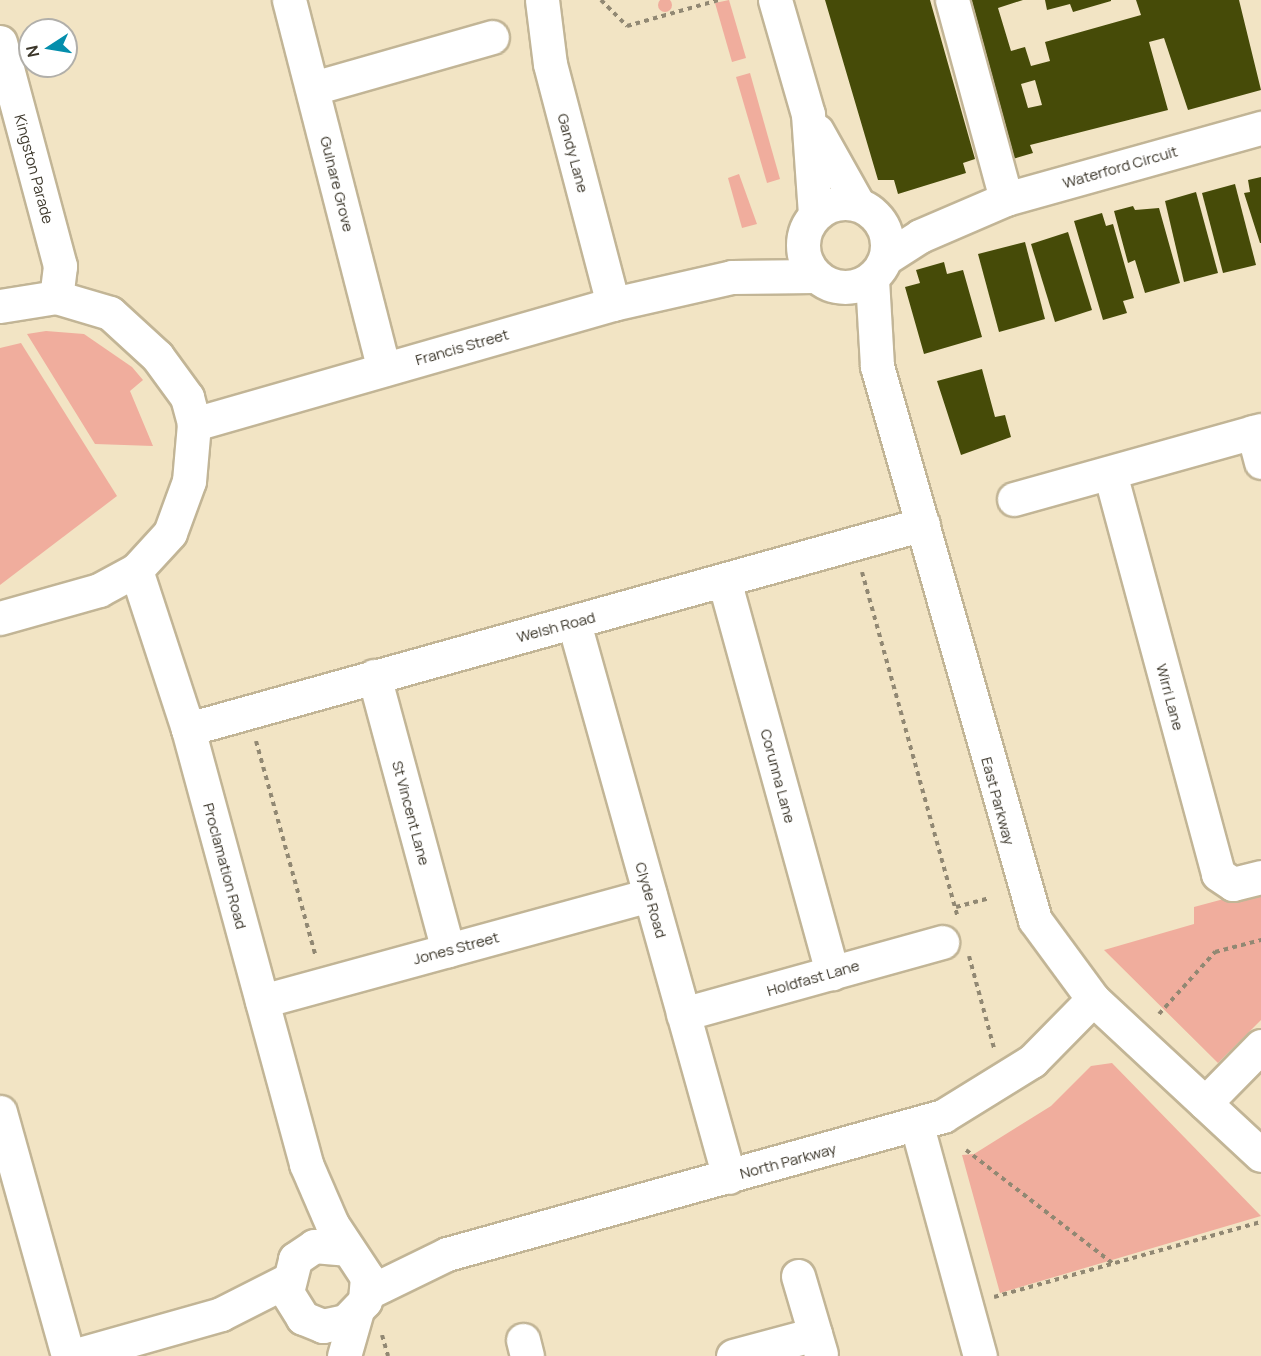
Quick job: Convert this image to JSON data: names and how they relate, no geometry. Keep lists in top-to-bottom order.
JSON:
{
  "streets": {
    "street": [
      "Gandy Lane",
      "Waterford Circuit",
      "Kingston Parade",
      "Gulnare Grove",
      "Francis Street",
      "Welsh Road",
      "Wirri Lane",
      "Corunna Lane",
      "East Parkway",
      "St Vincent Lane",
      "Proclamation Road",
      "Clyde Road",
      "Jones Street",
      "Holdfast Lane",
      "North Parkway"
    ]
  },
  "crossings": [
    ["Gandy Lane", "Francis Street"],
    ["Waterford Circuit", "Francis Street"],
    ["Waterford Circuit", "East Parkway"],
    ["Gulnare Grove", "Francis Street"],
    ["Francis Street", "East Parkway"],
    ["Welsh Road", "Corunna Lane"],
    ["Welsh Road", "East Parkway"],
    ["Welsh Road", "St Vincent Lane"],
    ["Welsh Road", "Proclamation Road"],
    ["Welsh Road", "Clyde Road"],
    ["Corunna Lane", "Holdfast Lane"],
    ["East Parkway", "North Parkway"],
    ["St Vincent Lane", "Jones Street"],
    ["Proclamation Road", "Jones Street"],
    ["Proclamation Road", "North Parkway"],
    ["Clyde Road", "Jones Street"],
    ["Clyde Road", "Holdfast Lane"],
    ["Clyde Road", "North Parkway"]
  ],
  "north": "left"
}
